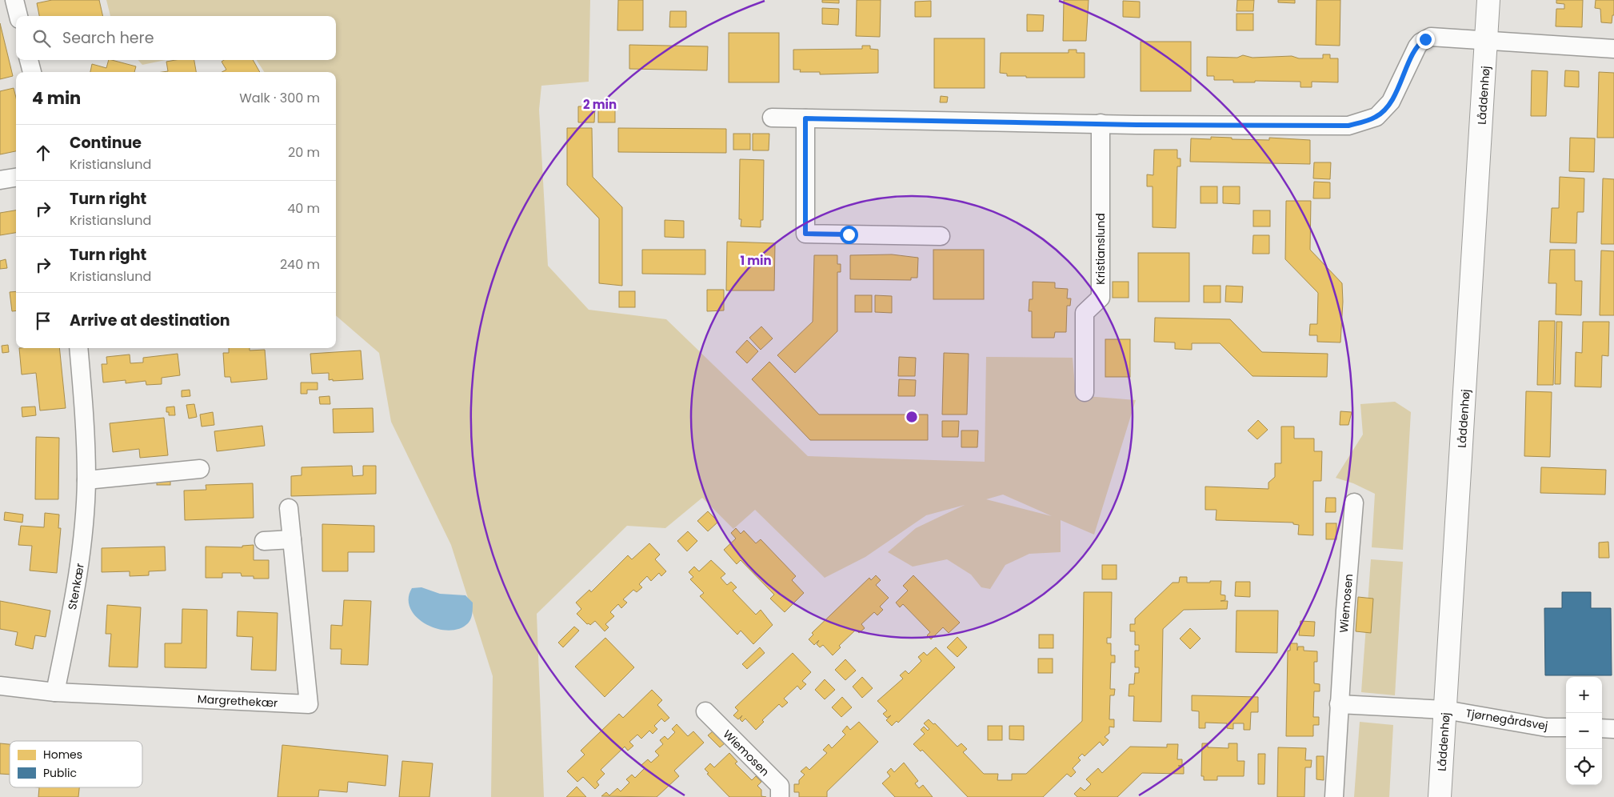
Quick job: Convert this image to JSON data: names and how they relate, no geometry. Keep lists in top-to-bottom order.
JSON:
{
  "streets": {
    "street": [
      "Låddenhøj",
      "Kristianslund",
      "Stenkær",
      "Wiemosen",
      "Margrethekær",
      "Tjørnegårdsvej"
    ]
  },
  "crossings": [
    ["Låddenhøj", "Tjørnegårdsvej"],
    ["Stenkær", "Margrethekær"]
  ],
  "legend": ["Homes", "Public"],
  "page": {
    "search": "Search here",
    "heading": ["4 min", "Walk · 300 m"],
    "list": [
      ["Continue", "Kristianslund", "20 m"],
      ["Turn right", "Kristianslund", "40 m"],
      ["Turn right", "Kristianslund", "240 m"],
      "Arrive at destination"
    ],
    "map_buttons": ["+", "−"]
  },
  "rings": ["2 min", "1 min"]
}
